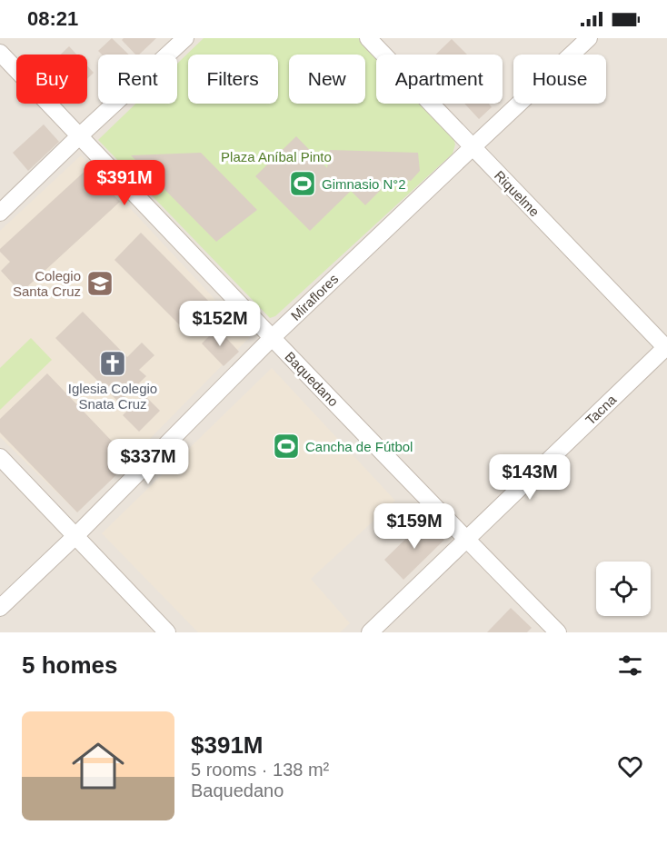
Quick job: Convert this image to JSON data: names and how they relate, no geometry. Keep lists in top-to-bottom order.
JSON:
{
  "streets": {
    "street": [
      "Riquelme",
      "Miraflores",
      "Baquedano",
      "Tacna"
    ]
  },
  "crossings": [
    ["Riquelme", "Miraflores"],
    ["Riquelme", "Tacna"],
    ["Miraflores", "Baquedano"],
    ["Baquedano", "Tacna"]
  ],
  "parks": ["Plaza Aníbal Pinto"],
  "places": {
    "sports": ["Gimnasio N°2", "Cancha de Fútbol"],
    "school or university": ["Colegio Santa Cruz"],
    "church": ["Iglesia Colegio Snata Cruz"]
  },
  "page": {
    "status": "08:21",
    "chip": [
      "Buy",
      "Rent",
      "Filters",
      "New",
      "Apartment",
      "House"
    ],
    "price": [
      "$391M",
      "$152M",
      "$337M",
      "$143M",
      "$159M"
    ],
    "heading": "5 homes",
    "list": [
      {
        "name": "$391M",
        "note": "5 rooms · 138 m² · Baquedano"
      }
    ]
  }
}
